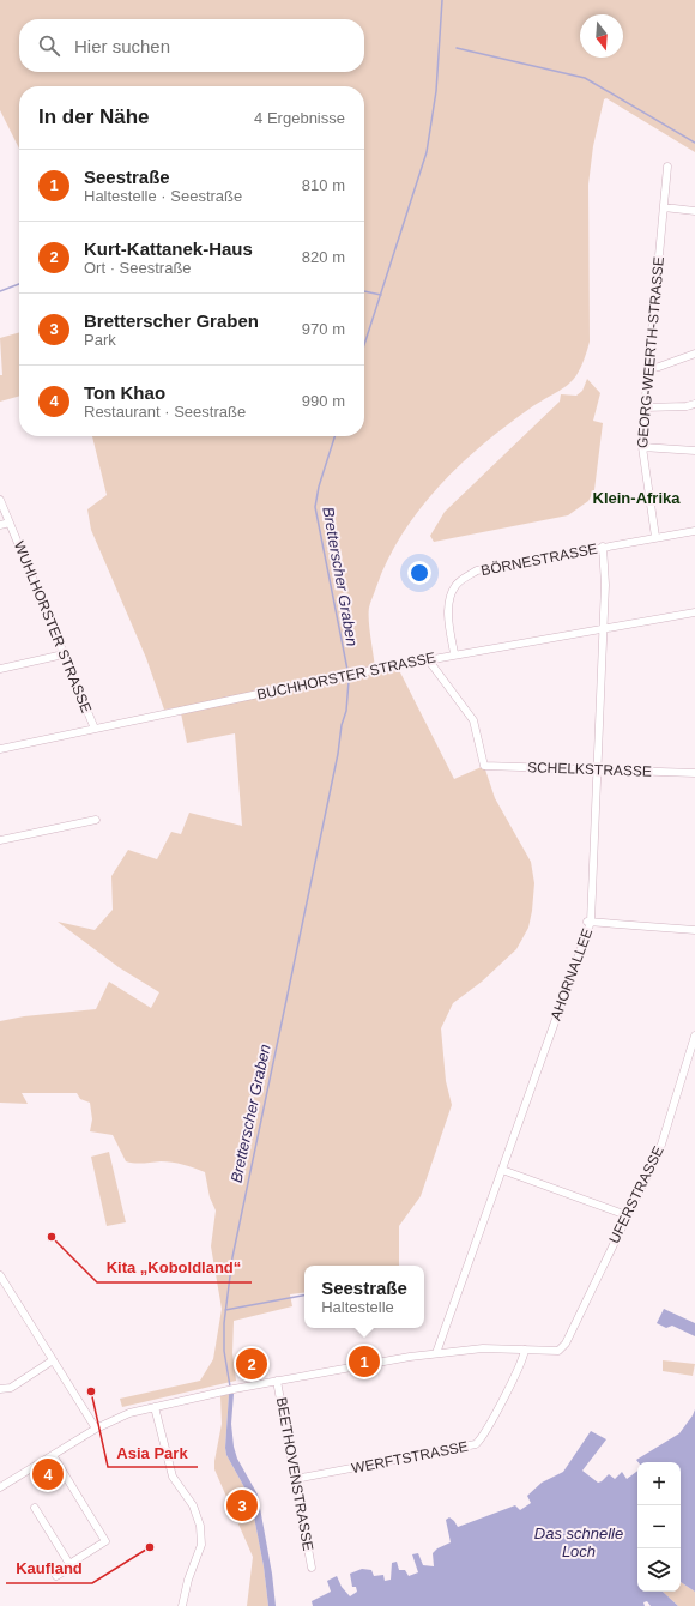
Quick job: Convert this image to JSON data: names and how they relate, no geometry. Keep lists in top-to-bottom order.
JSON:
{
  "streets": {
    "street": [
      "GEORG-WEERTH-STRASSE",
      "BÖRNESTRASSE",
      "WUHLHORSTER STRASSE",
      "BUCHHORSTER STRASSE",
      "SCHELKSTRASSE",
      "AHORNALLEE",
      "UFERSTRASSE",
      "WERFTSTRASSE",
      "BEETHOVENSTRASSE"
    ]
  },
  "crossings": [
    ["GEORG-WEERTH-STRASSE", "BÖRNESTRASSE"],
    ["BÖRNESTRASSE", "BUCHHORSTER STRASSE"],
    ["BÖRNESTRASSE", "AHORNALLEE"],
    ["WUHLHORSTER STRASSE", "BUCHHORSTER STRASSE"],
    ["BUCHHORSTER STRASSE", "SCHELKSTRASSE"],
    ["BUCHHORSTER STRASSE", "AHORNALLEE"],
    ["SCHELKSTRASSE", "AHORNALLEE"],
    ["UFERSTRASSE", "WERFTSTRASSE"],
    ["WERFTSTRASSE", "BEETHOVENSTRASSE"]
  ],
  "districts": ["Klein-Afrika"],
  "water": ["Bretterscher Graben", "Das schnelle Loch"],
  "places": ["Kita „Koboldland“", "Asia Park", "Kaufland"],
  "north": "bottom",
  "page": {
    "search": "Hier suchen",
    "heading": ["In der Nähe", "4 Ergebnisse"],
    "list": [
      {
        "mark": "1",
        "name": "Seestraße",
        "note": "Haltestelle · Seestraße",
        "value": "810 m"
      },
      {
        "mark": "2",
        "name": "Kurt-Kattanek-Haus",
        "note": "Ort · Seestraße",
        "value": "820 m"
      },
      {
        "mark": "3",
        "name": "Bretterscher Graben",
        "note": "Park",
        "value": "970 m"
      },
      {
        "mark": "4",
        "name": "Ton Khao",
        "note": "Restaurant · Seestraße",
        "value": "990 m"
      }
    ],
    "popup": ["Seestraße", "Haltestelle"],
    "pins": [
      "1",
      "2",
      "4",
      "3"
    ],
    "map_buttons": ["+", "−"]
  }
}
